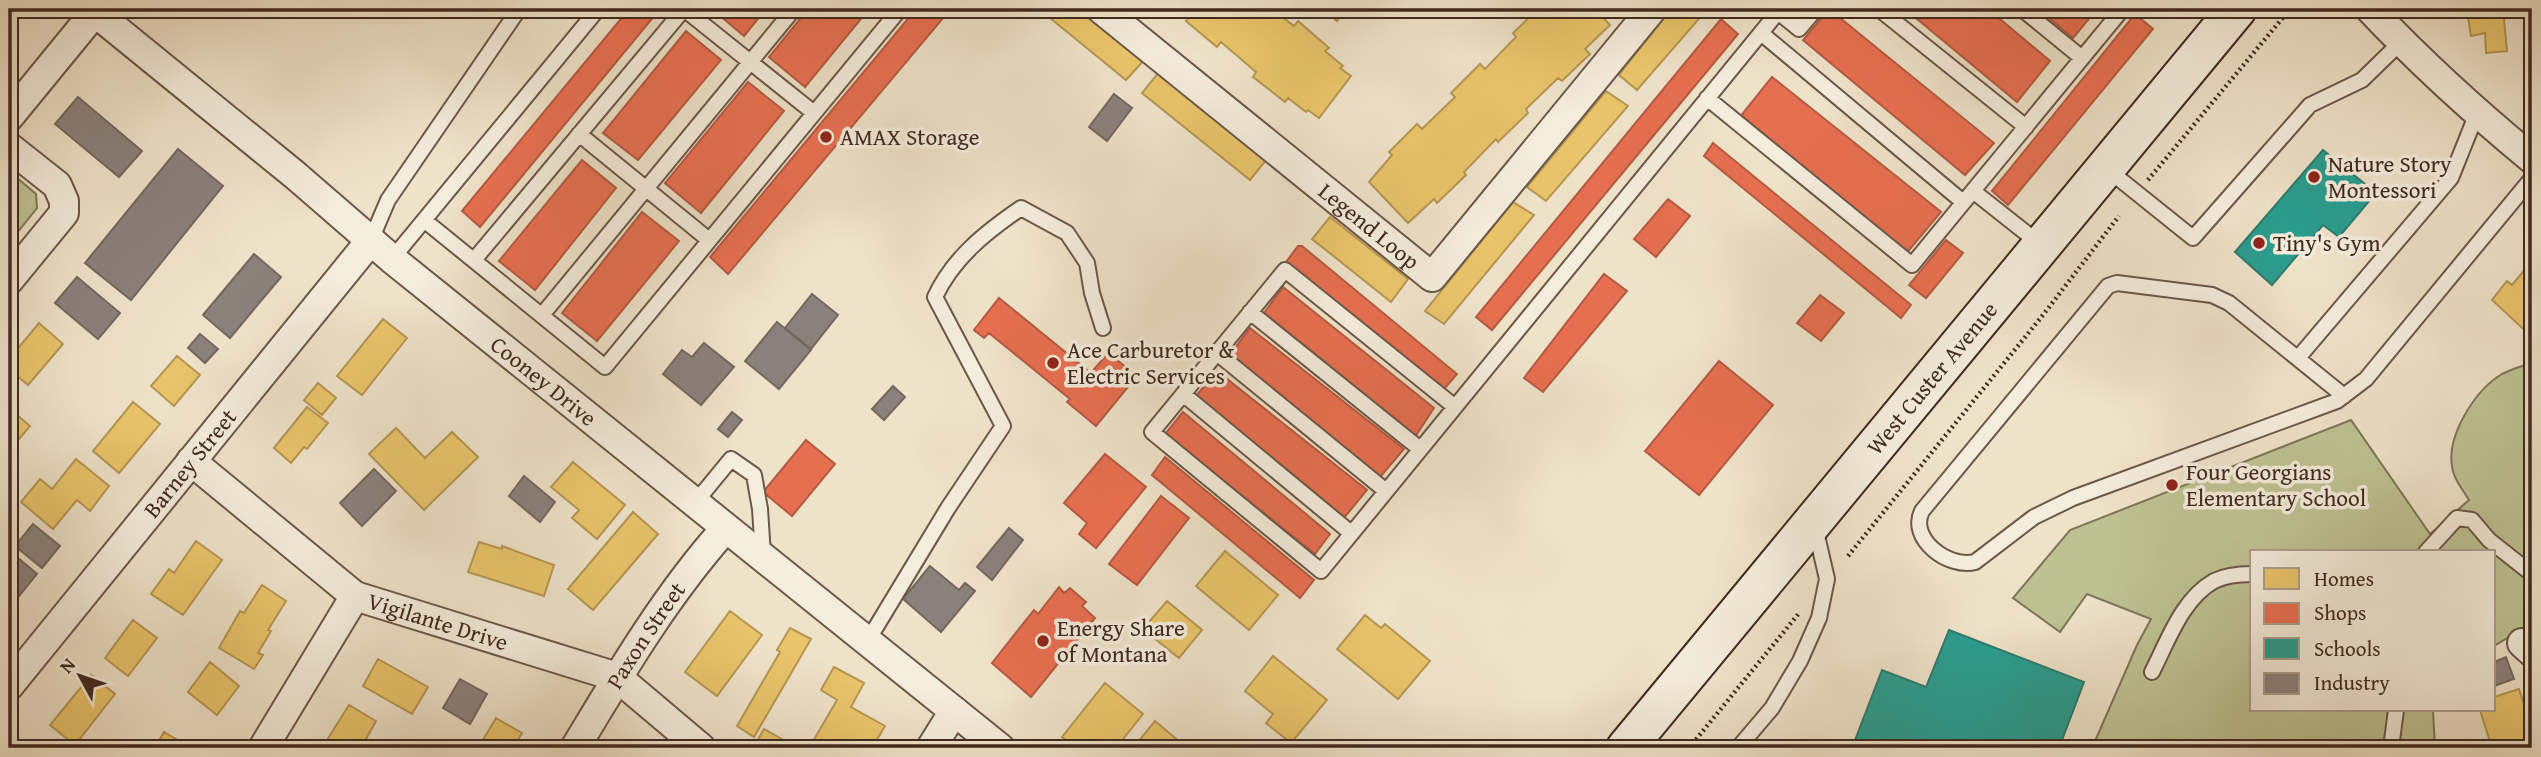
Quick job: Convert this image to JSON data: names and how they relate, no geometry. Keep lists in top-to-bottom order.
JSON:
{
  "streets": {
    "main road": ["West Custer Avenue"],
    "street": [
      "Legend Loop",
      "Cooney Drive",
      "Barney Street",
      "Vigilante Drive",
      "Paxon Street"
    ]
  },
  "crossings": [
    ["Cooney Drive", "Barney Street"],
    ["Cooney Drive", "Paxon Street"],
    ["Barney Street", "Vigilante Drive"],
    ["Vigilante Drive", "Paxon Street"]
  ],
  "places": [
    "AMAX Storage",
    "Nature Story Montessori",
    "Tiny's Gym",
    "Ace Carburetor & Electric Services",
    "Four Georgians Elementary School",
    "Energy Share of Montana"
  ],
  "legend": [
    "Homes",
    "Shops",
    "Schools",
    "Industry"
  ],
  "north": "top left"
}
